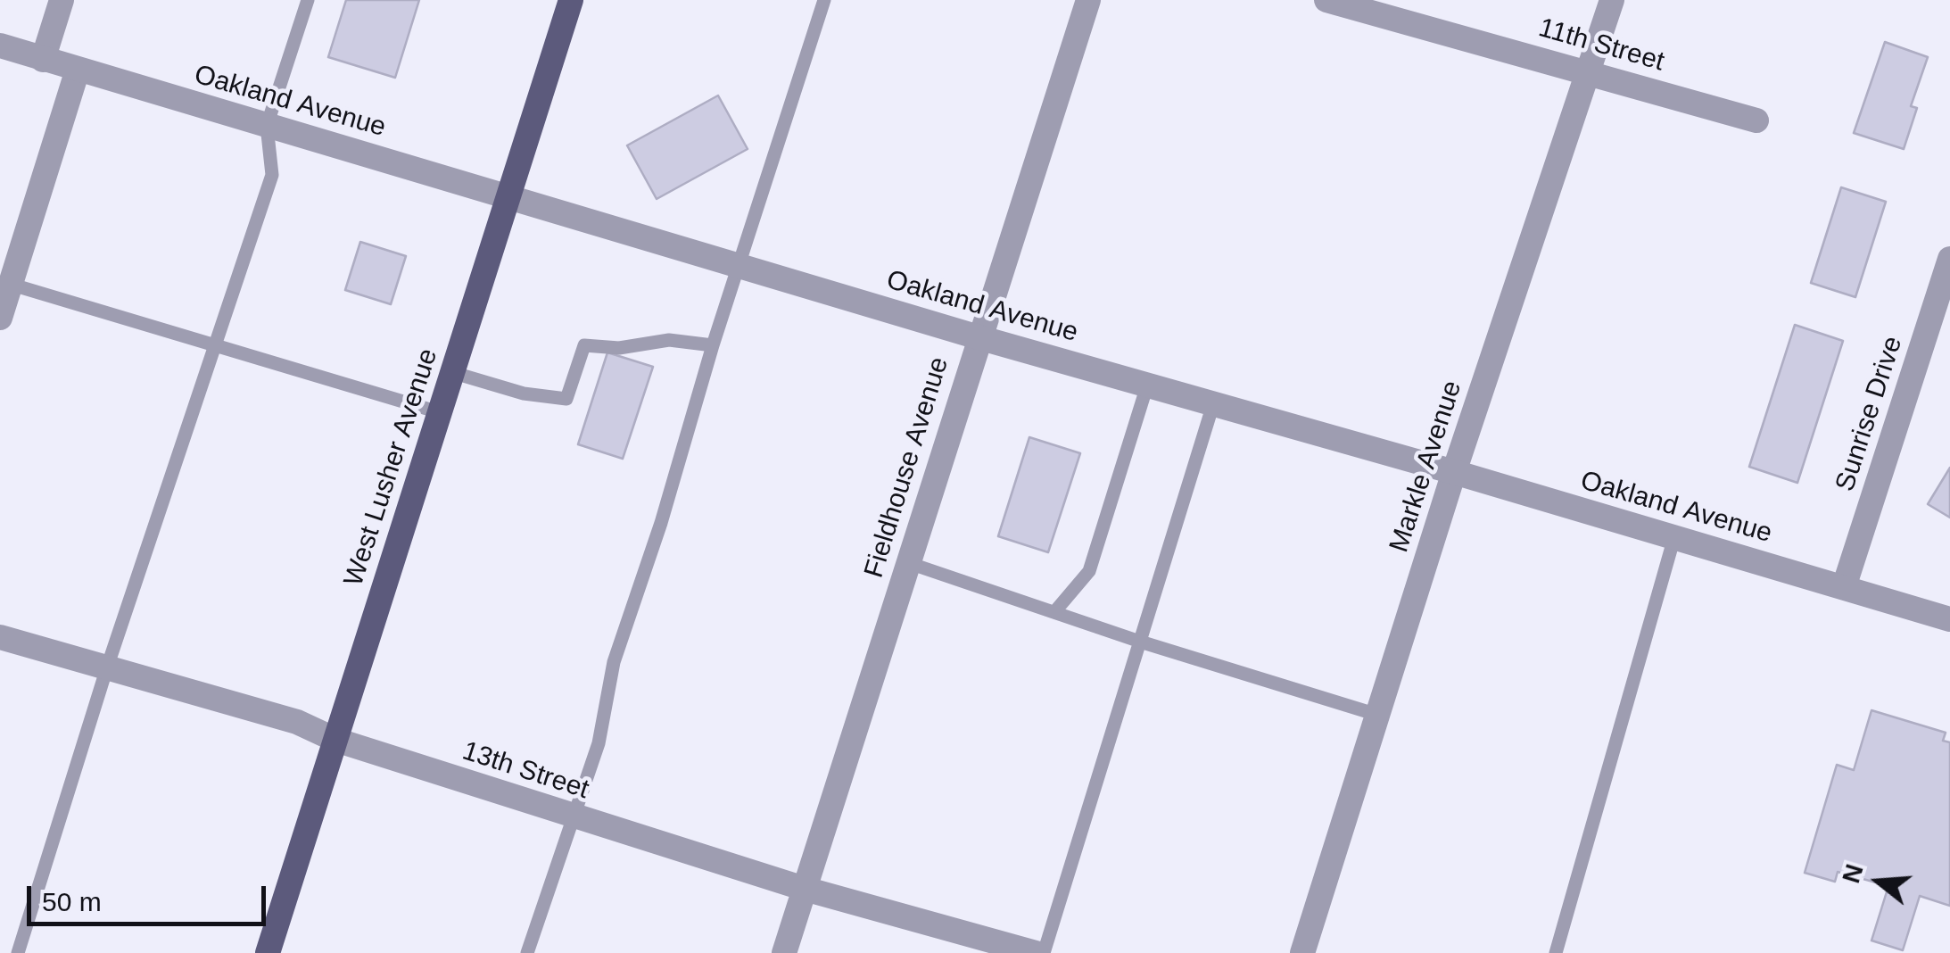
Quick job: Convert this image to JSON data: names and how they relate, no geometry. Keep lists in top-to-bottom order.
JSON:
{
  "streets": {
    "main road": ["West Lusher Avenue"],
    "street": [
      "11th Street",
      "Oakland Avenue",
      "Sunrise Drive",
      "Markle Avenue",
      "Fieldhouse Avenue",
      "13th Street"
    ]
  },
  "crossings": [
    ["11th Street", "Markle Avenue"],
    ["Oakland Avenue", "Sunrise Drive"],
    ["Oakland Avenue", "Markle Avenue"],
    ["Oakland Avenue", "West Lusher Avenue"],
    ["Oakland Avenue", "Fieldhouse Avenue"],
    ["West Lusher Avenue", "13th Street"],
    ["Fieldhouse Avenue", "13th Street"]
  ],
  "scale_bar": "50 m",
  "north": "left"
}
